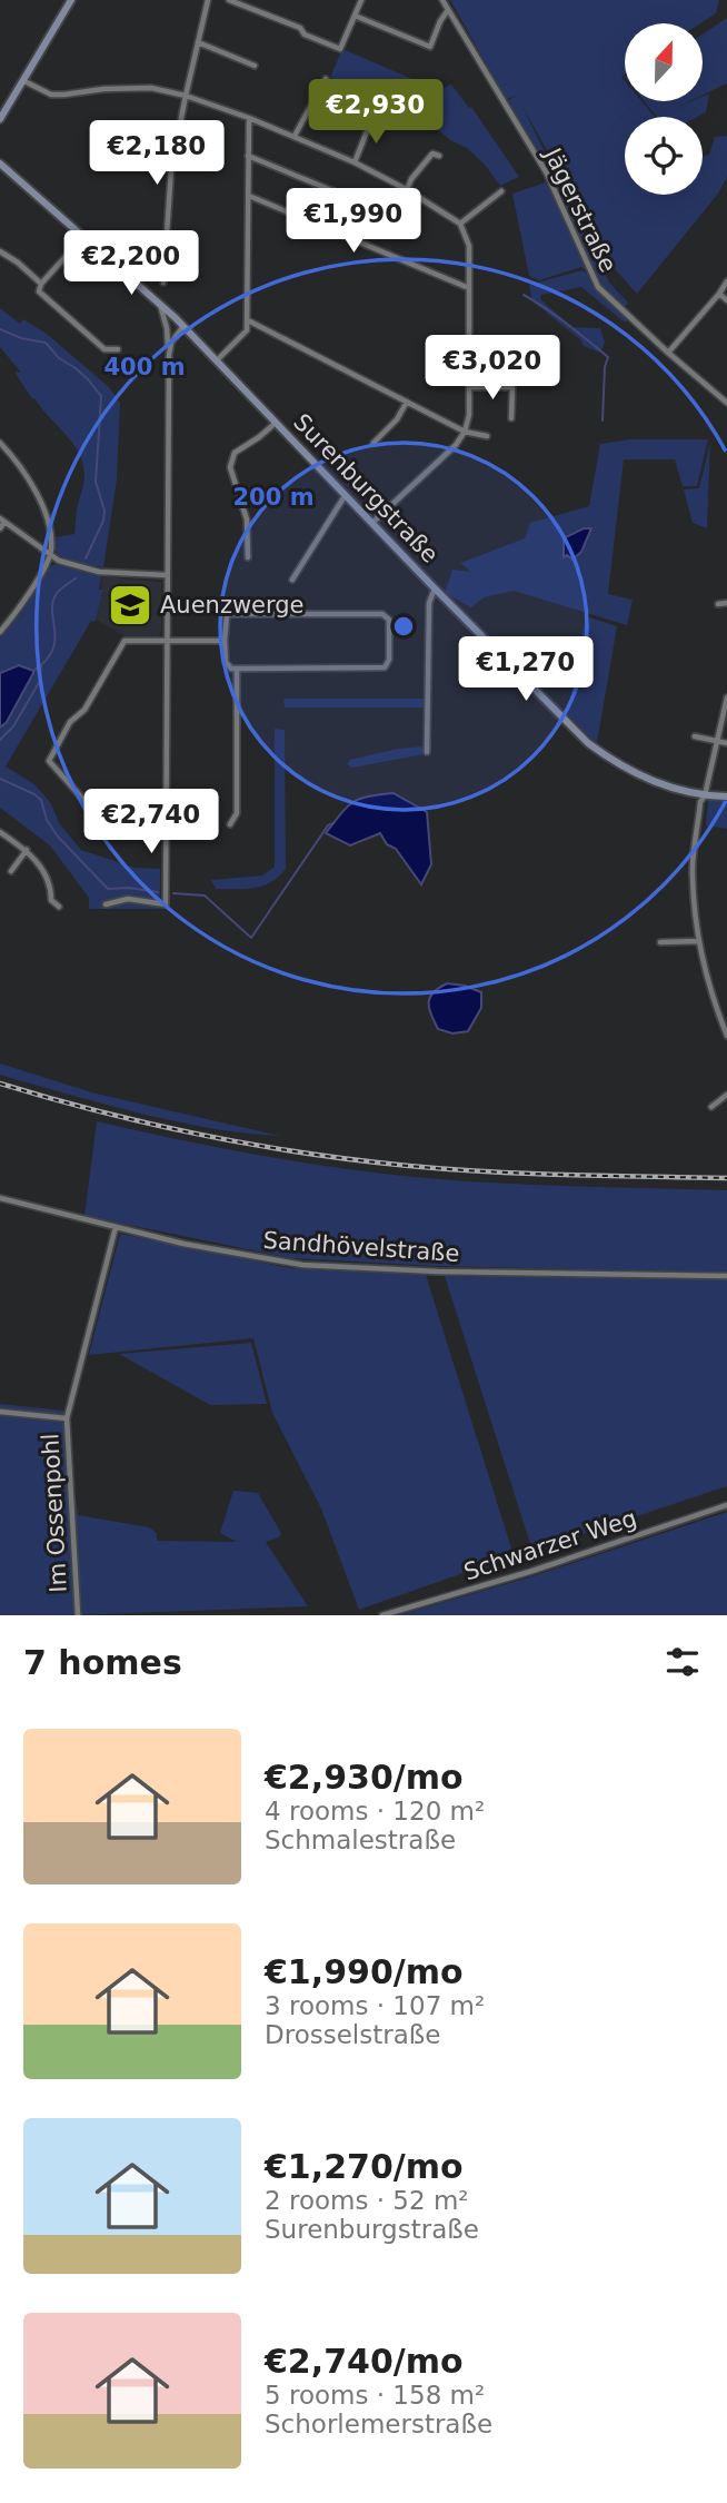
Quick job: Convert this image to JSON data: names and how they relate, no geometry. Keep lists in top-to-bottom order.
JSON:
{
  "streets": {
    "street": [
      "Jägerstraße",
      "Surenburgstraße",
      "Sandhövelstraße",
      "Im Ossenpohl",
      "Schwarzer Weg"
    ]
  },
  "crossings": [
    ["Sandhövelstraße", "Im Ossenpohl"]
  ],
  "places": {
    "school or university": ["Auenzwerge"]
  },
  "north": "top",
  "page": {
    "price": [
      "€2,930",
      "€2,180",
      "€1,990",
      "€2,200",
      "€3,020",
      "€1,270",
      "€2,740"
    ],
    "heading": "7 homes",
    "list": [
      {
        "name": "€2,930/mo",
        "note": "4 rooms · 120 m² · Schmalestraße"
      },
      {
        "name": "€1,990/mo",
        "note": "3 rooms · 107 m² · Drosselstraße"
      },
      {
        "name": "€1,270/mo",
        "note": "2 rooms · 52 m² · Surenburgstraße"
      },
      {
        "name": "€2,740/mo",
        "note": "5 rooms · 158 m² · Schorlemerstraße"
      }
    ]
  },
  "rings": ["400 m", "200 m"]
}
